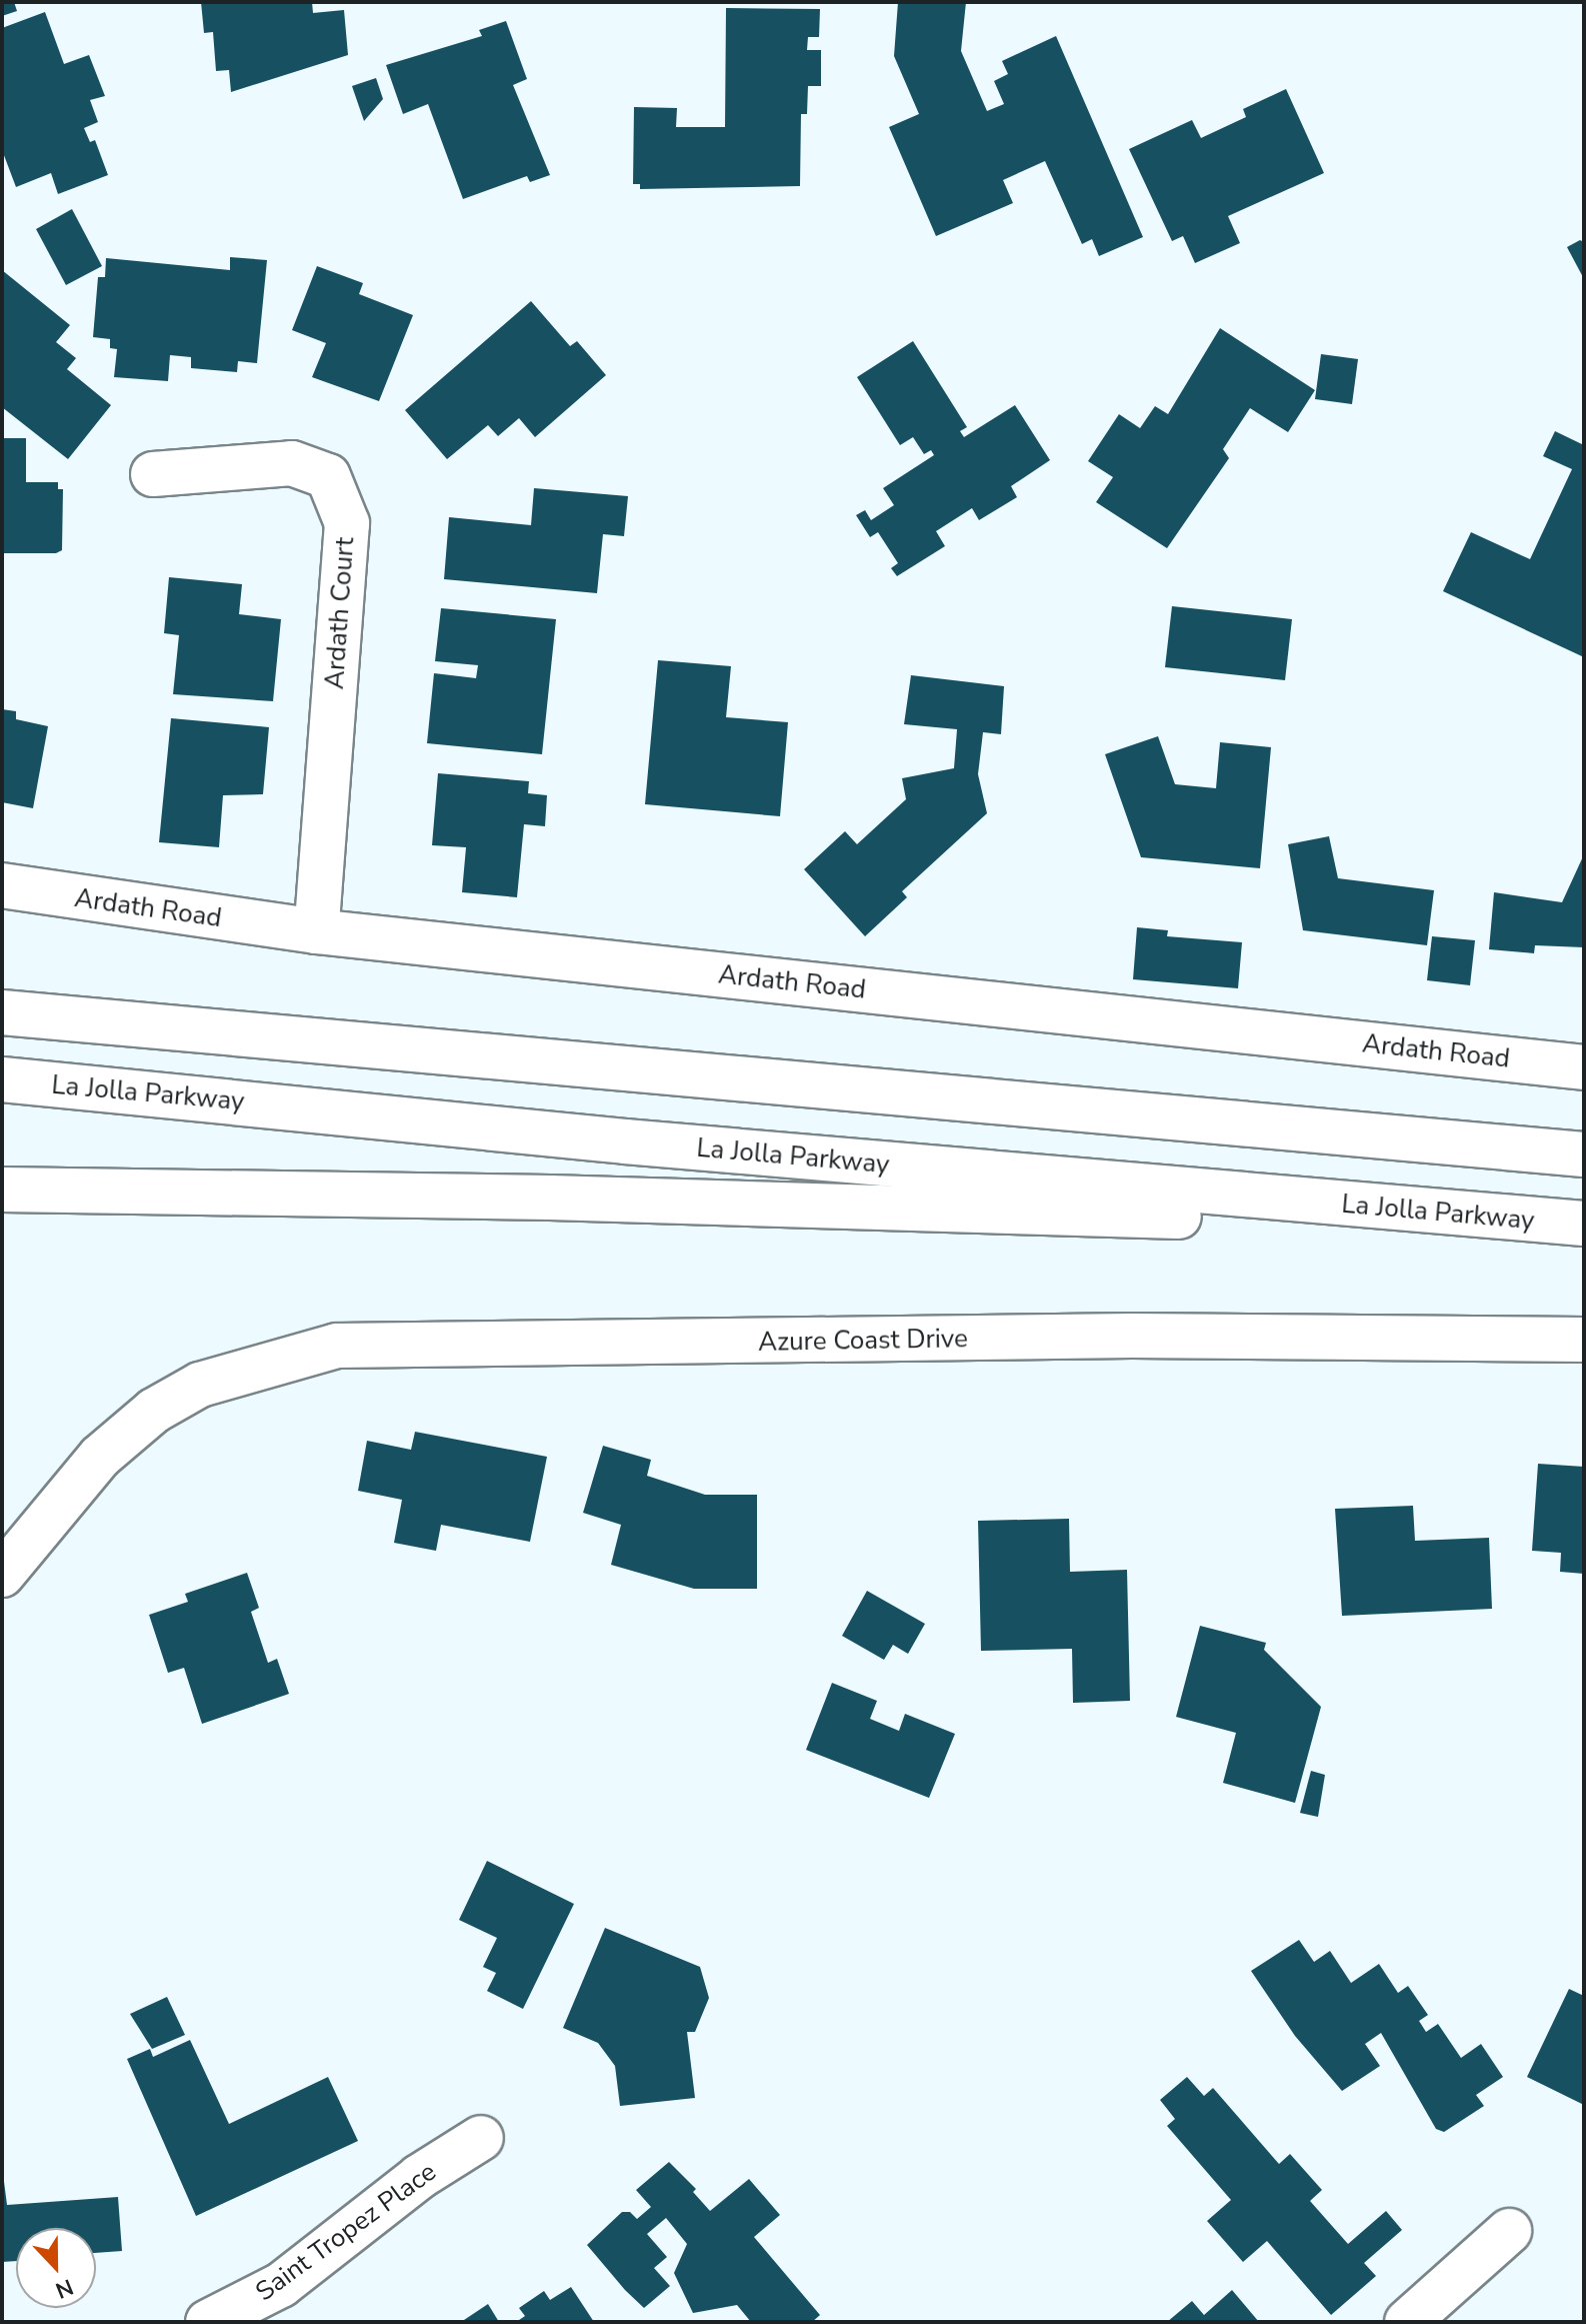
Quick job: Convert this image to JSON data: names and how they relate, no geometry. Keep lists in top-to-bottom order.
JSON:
{
  "streets": {
    "main road": [
      "Ardath Court",
      "Ardath Road",
      "La Jolla Parkway",
      "Azure Coast Drive",
      "Saint Tropez Place"
    ]
  },
  "crossings": [
    ["Ardath Court", "Ardath Road"]
  ],
  "north": "bottom"
}
